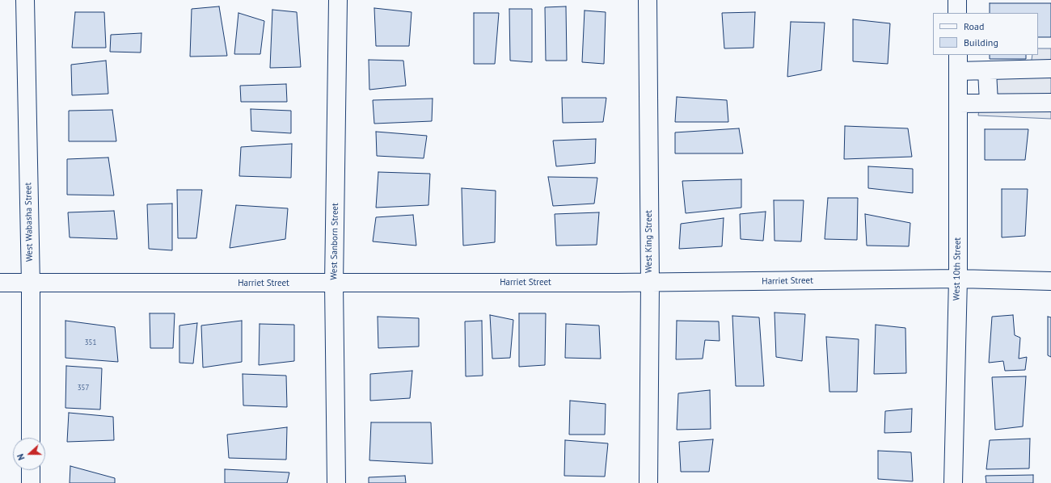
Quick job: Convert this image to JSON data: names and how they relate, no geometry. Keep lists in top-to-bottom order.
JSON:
{
  "streets": {
    "street": [
      "West Wabasha Street",
      "West Sanborn Street",
      "West King Street",
      "West 10th Street",
      "Harriet Street"
    ]
  },
  "crossings": [
    ["West Wabasha Street", "Harriet Street"],
    ["West Sanborn Street", "Harriet Street"],
    ["West King Street", "Harriet Street"],
    ["West 10th Street", "Harriet Street"]
  ],
  "house_numbers": ["351", "357"],
  "legend": ["Road", "Building"],
  "north": "left"
}
